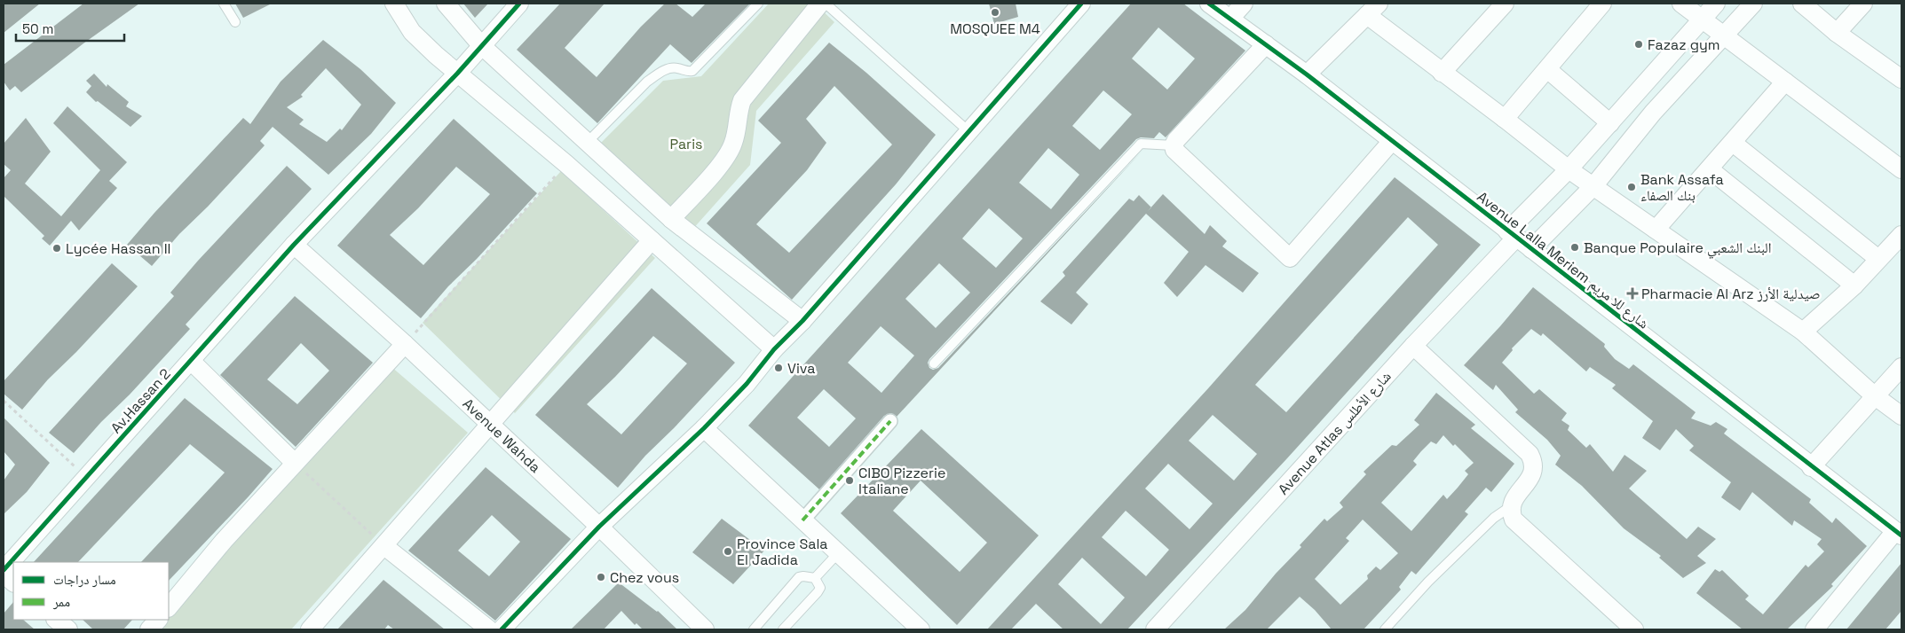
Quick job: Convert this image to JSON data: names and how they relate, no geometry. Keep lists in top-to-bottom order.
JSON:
{
  "streets": {
    "street": [
      "Avenue Lalla Meriem شارع للا مريم",
      "Av.Hassan 2",
      "Avenue Atlas شارع الأطلس",
      "Avenue Wahda"
    ]
  },
  "crossings": [
    ["Avenue Lalla Meriem شارع للا مريم", "Avenue Atlas شارع الأطلس"],
    ["Av.Hassan 2", "Avenue Wahda"]
  ],
  "parks": ["Paris"],
  "places": {
    "other": [
      "MOSQUEE M4",
      "Fazaz gym",
      "Bank Assafa بنك الصفاء",
      "Banque Populaire البنك الشعبي",
      "Lycée Hassan II",
      "Viva",
      "CIBO Pizzerie Italiane",
      "Province Sala El Jadida",
      "Chez vous"
    ],
    "health": ["Pharmacie Al Arz صيدلية الأرز"]
  },
  "legend": ["مسار دراجات", "ممر"],
  "scale_bar": "50 m"
}
